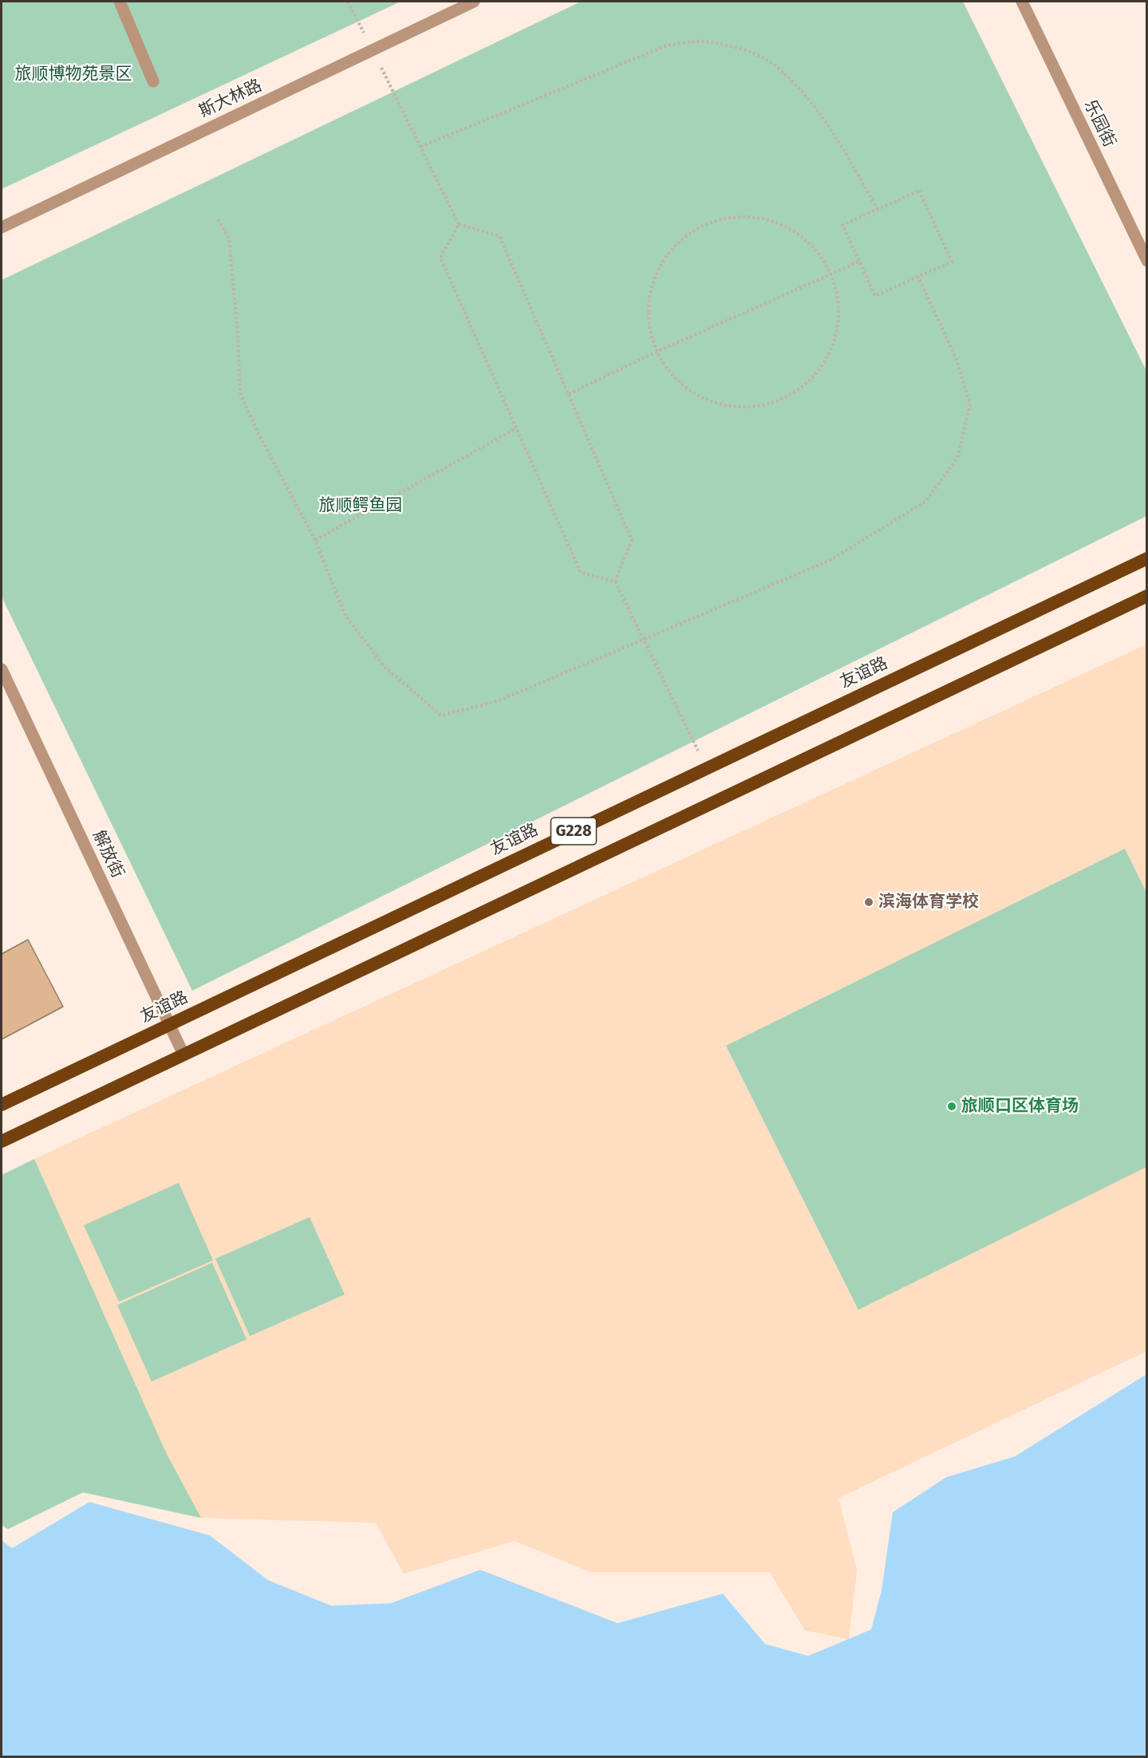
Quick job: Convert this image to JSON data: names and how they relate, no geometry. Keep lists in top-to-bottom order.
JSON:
{
  "streets": {
    "highway": ["友谊路", "G228"],
    "street": ["斯大林路", "乐园街", "解放街"]
  },
  "crossings": [
    ["友谊路", "解放街"],
    ["G228", "解放街"]
  ],
  "parks": ["旅顺博物苑景区", "旅顺鳄鱼园"],
  "places": ["滨海体育学校", "旅顺口区体育场"]
}
